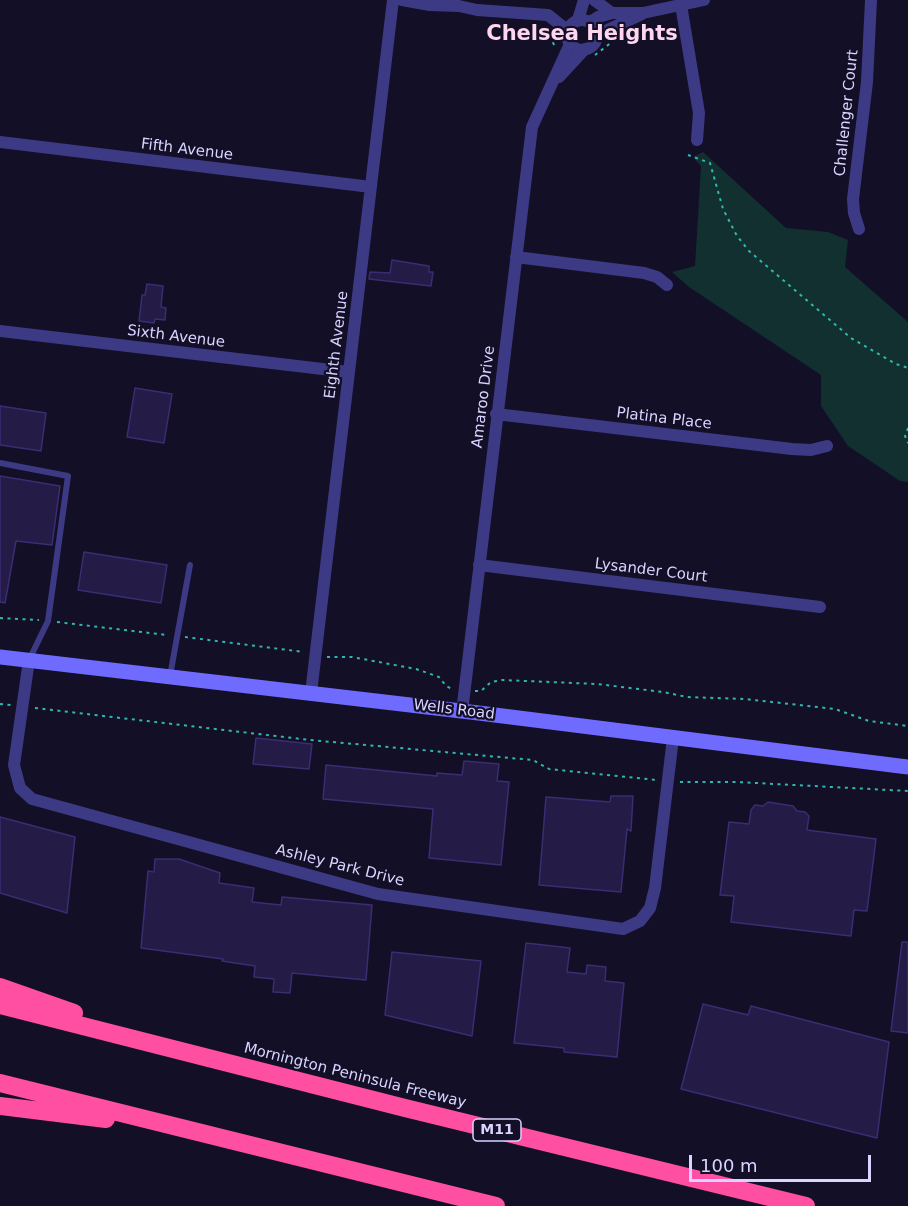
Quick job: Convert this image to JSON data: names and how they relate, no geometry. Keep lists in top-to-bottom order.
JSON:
{
  "streets": {
    "highway": ["Mornington Peninsula Freeway", "M11"],
    "main road": ["Wells Road"],
    "street": [
      "Challenger Court",
      "Fifth Avenue",
      "Sixth Avenue",
      "Eighth Avenue",
      "Amaroo Drive",
      "Platina Place",
      "Lysander Court",
      "Ashley Park Drive"
    ]
  },
  "crossings": [
    ["Fifth Avenue", "Eighth Avenue"],
    ["Sixth Avenue", "Eighth Avenue"],
    ["Eighth Avenue", "Wells Road"],
    ["Amaroo Drive", "Platina Place"],
    ["Amaroo Drive", "Lysander Court"],
    ["Amaroo Drive", "Wells Road"],
    ["Wells Road", "Ashley Park Drive"]
  ],
  "districts": ["Chelsea Heights"],
  "scale_bar": "100 m"
}
